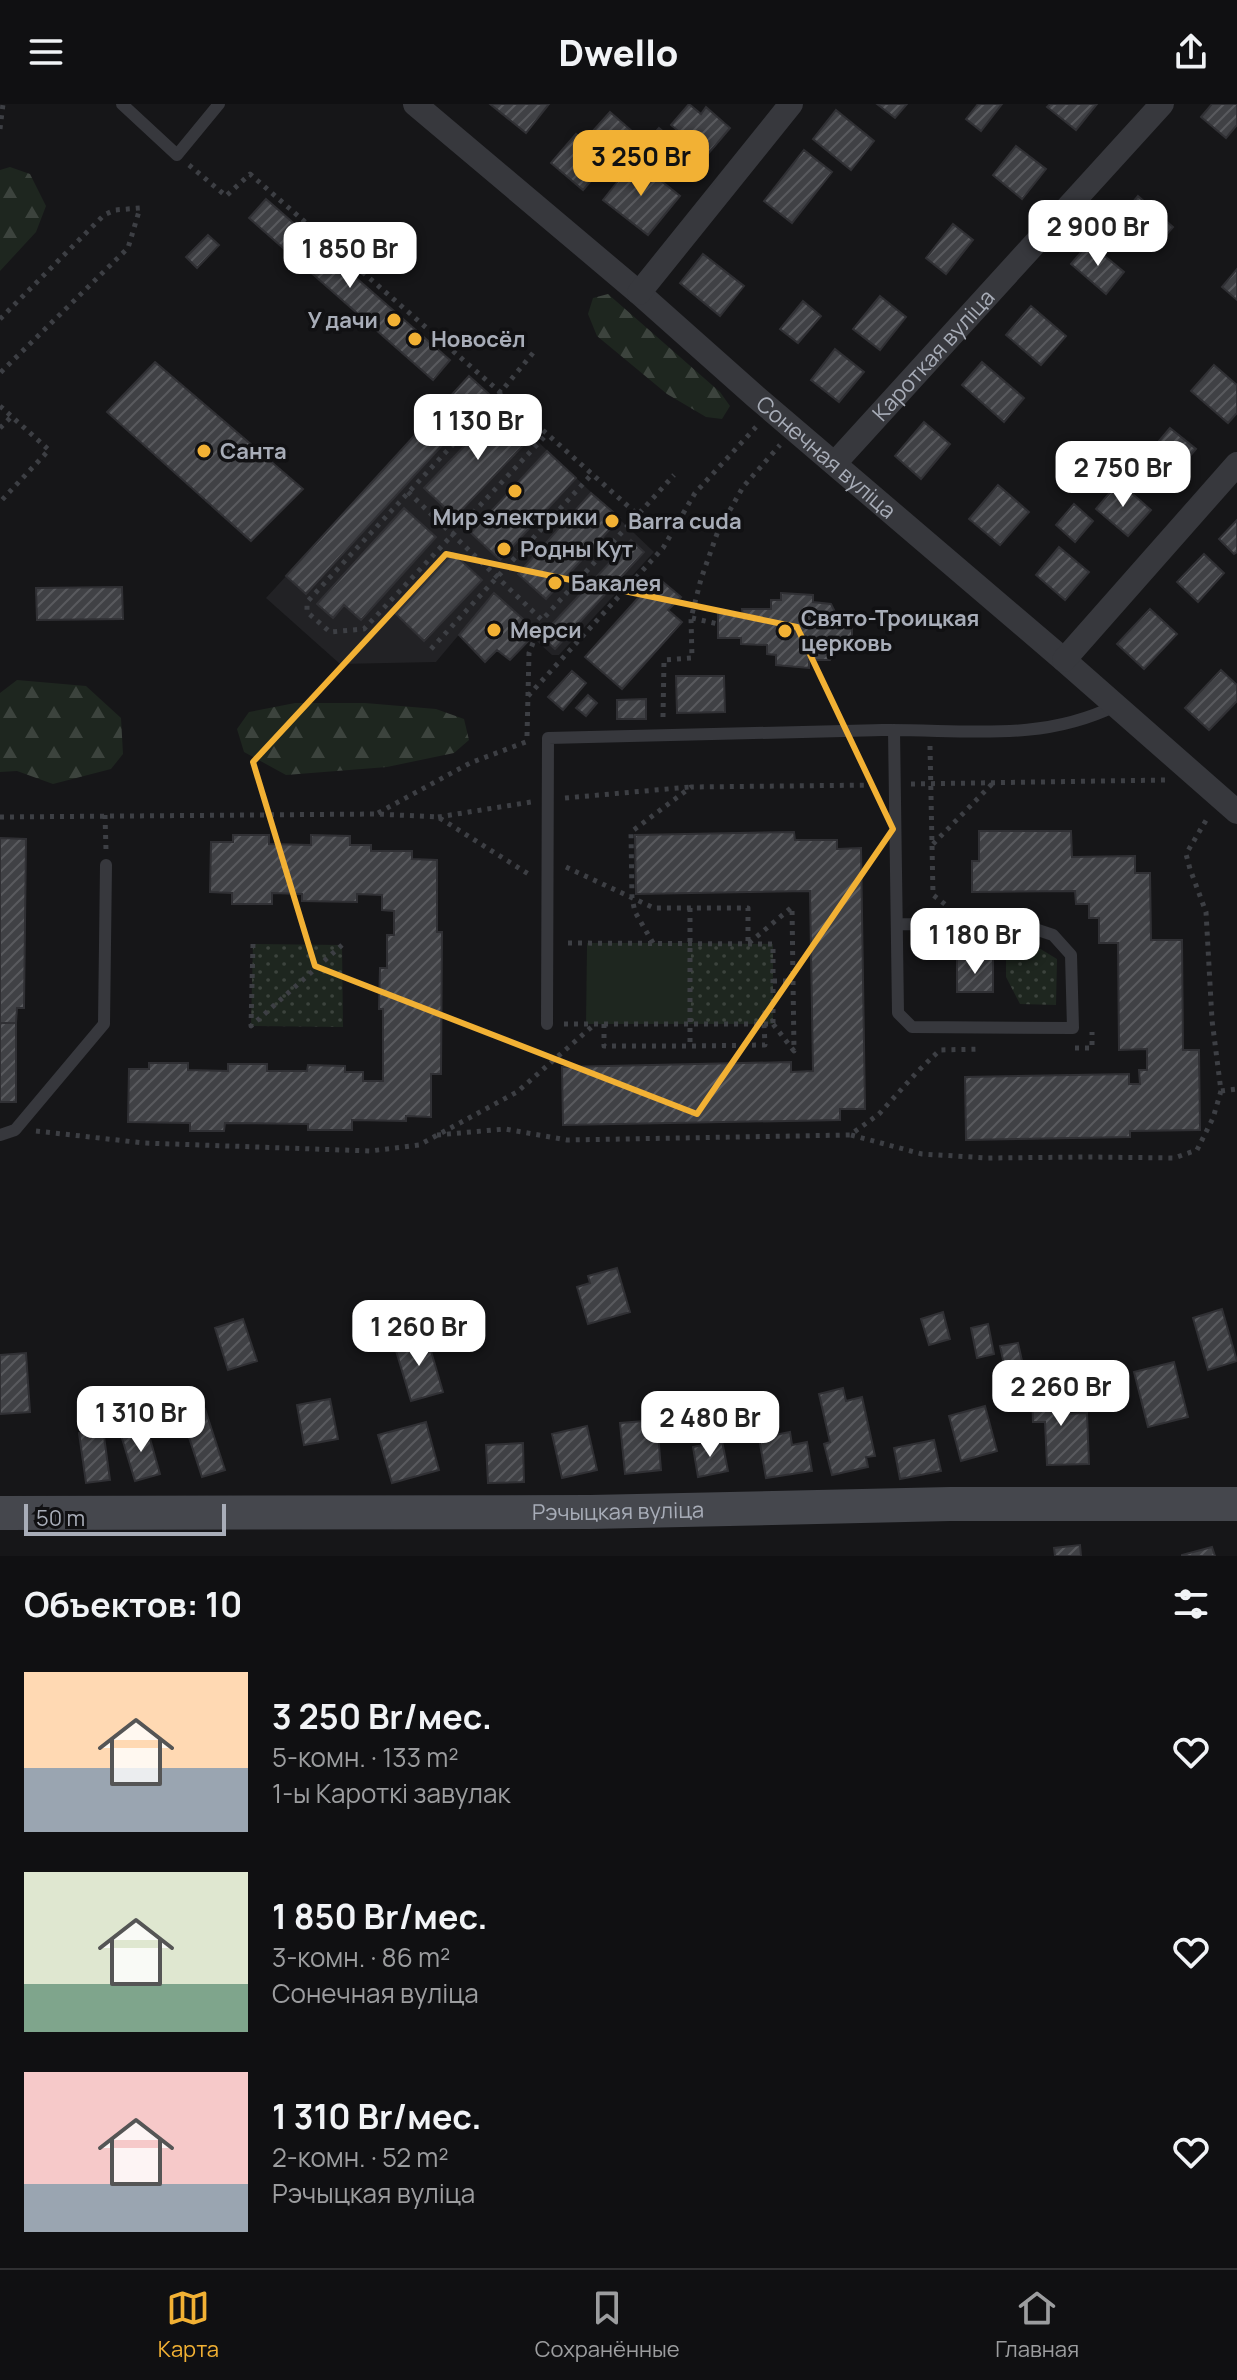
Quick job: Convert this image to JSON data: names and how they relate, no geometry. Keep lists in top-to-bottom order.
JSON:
{
  "streets": {
    "main road": ["Рэчыцкая вуліца"],
    "street": ["Кароткая вуліца", "Сонечная вуліца"]
  },
  "crossings": [
    ["Кароткая вуліца", "Сонечная вуліца"]
  ],
  "places": [
    "У дачи",
    "Новосёл",
    "Санта",
    "Мир электрики",
    "Barra cuda",
    "Родны Кут",
    "Бакалея",
    "Мерси",
    "Свято-Троицкая церковь"
  ],
  "scale_bar": "50 m",
  "page": {
    "header": "Dwello",
    "price": [
      "3 250 Br",
      "2 900 Br",
      "1 850 Br",
      "1 130 Br",
      "2 750 Br",
      "1 180 Br",
      "1 260 Br",
      "2 260 Br",
      "1 310 Br",
      "2 480 Br"
    ],
    "scale": "50 m",
    "heading": "Объектов: 10",
    "list": [
      {
        "name": "3 250 Br/мес.",
        "note": "5-комн. · 133 m² · 1-ы Кароткі завулак"
      },
      {
        "name": "1 850 Br/мес.",
        "note": "3-комн. · 86 m² · Сонечная вуліца"
      },
      {
        "name": "1 310 Br/мес.",
        "note": "2-комн. · 52 m² · Рэчыцкая вуліца"
      }
    ],
    "tabs": ["Карта", "Сохранённые", "Главная"]
  }
}
